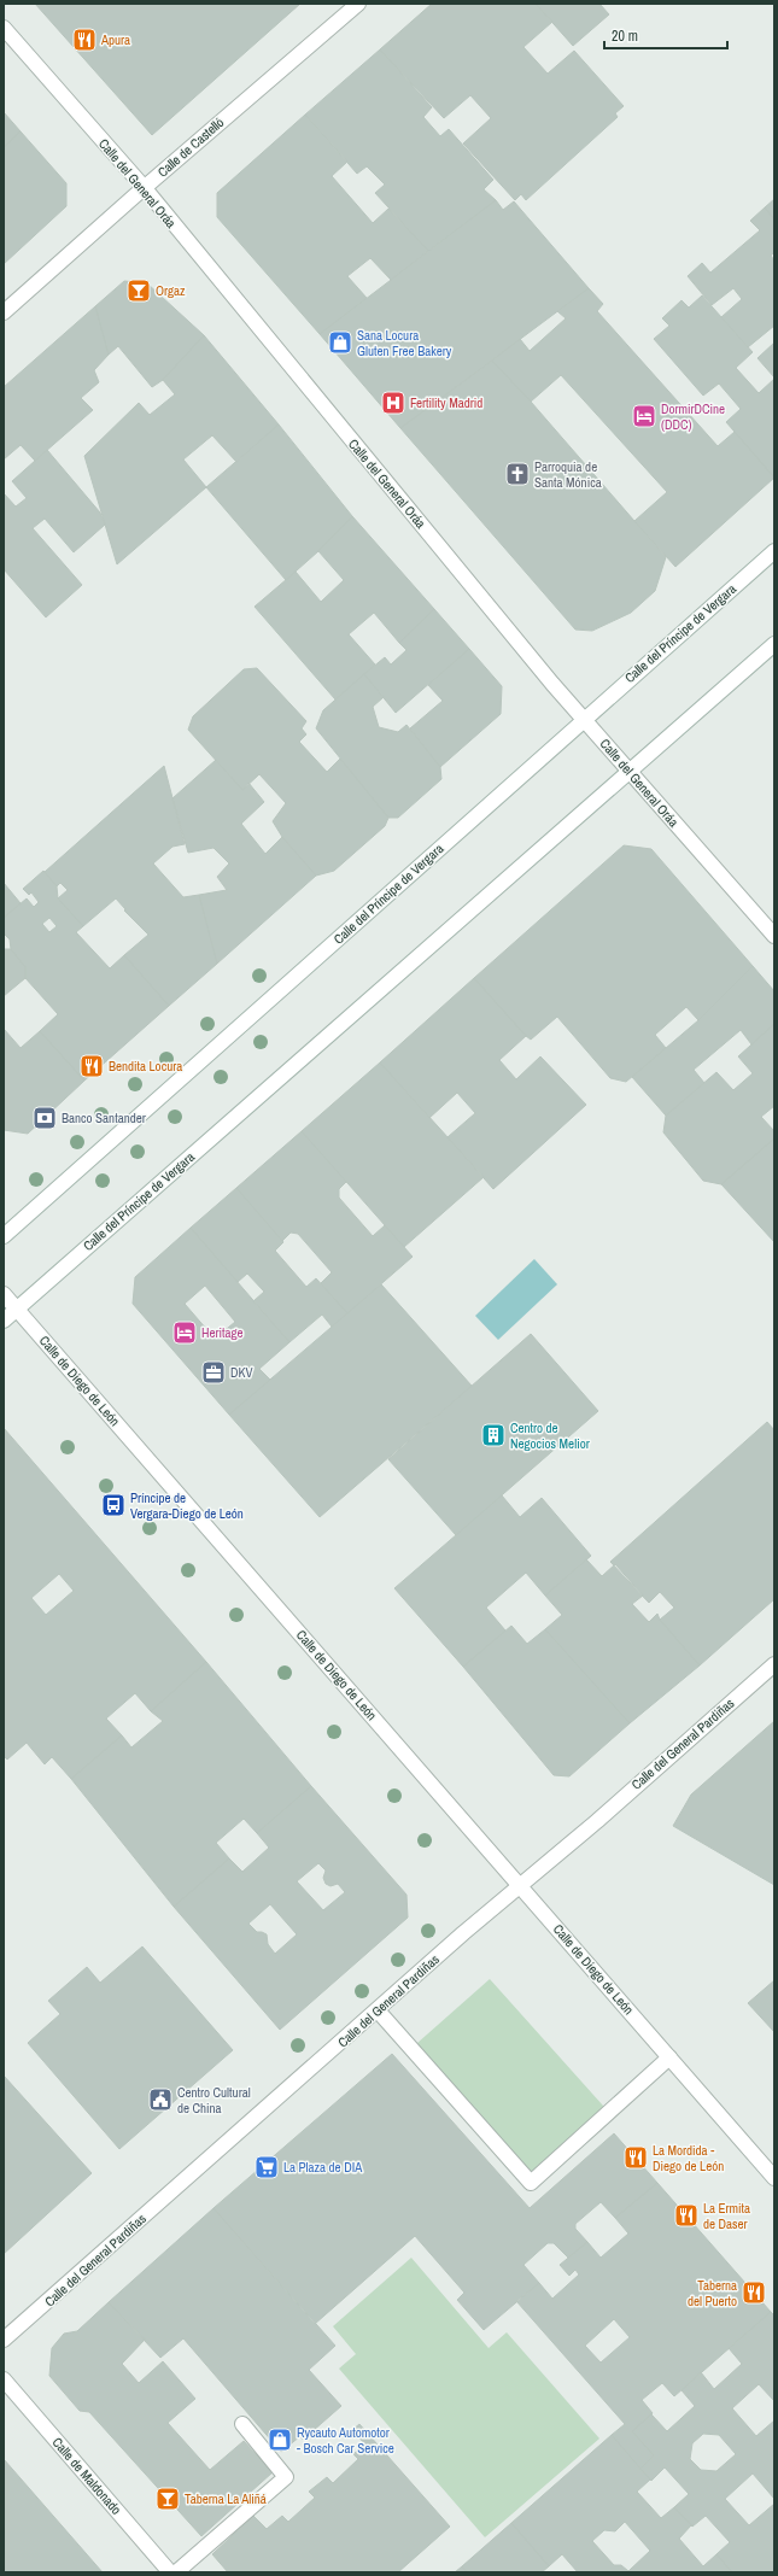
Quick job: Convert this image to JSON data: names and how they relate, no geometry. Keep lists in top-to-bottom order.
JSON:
{
  "streets": {
    "street": [
      "Calle de Castelló",
      "Calle del General Oráa",
      "Calle del Príncipe de Vergara",
      "Calle de Diego de León",
      "Calle del General Pardiñas",
      "Calle de Maldonado"
    ]
  },
  "crossings": [
    ["Calle de Castelló", "Calle del General Oráa"],
    ["Calle del General Oráa", "Calle del Príncipe de Vergara"],
    ["Calle del Príncipe de Vergara", "Calle de Diego de León"],
    ["Calle de Diego de León", "Calle del General Pardiñas"]
  ],
  "places": {
    "restaurant": [
      "Apura",
      "Bendita Locura",
      "La Mordida - Diego de León",
      "La Ermita de Daser",
      "Taberna del Puerto"
    ],
    "bar": ["Orgaz", "Taberna La Aliñá"],
    "shop": ["Sana Locura Gluten Free Bakery", "Rycauto Automotor - Bosch Car Service"],
    "hospital": ["Fertility Madrid"],
    "hotel": ["DormirDCine (DDC)", "Heritage"],
    "church": ["Parroquia de Santa Mónica"],
    "bank": ["Banco Santander"],
    "office": ["DKV"],
    "building": ["Centro de Negocios Melior"],
    "bus stop": ["Príncipe de Vergara-Diego de León"],
    "public building": ["Centro Cultural de China"],
    "supermarket": ["La Plaza de DIA"]
  },
  "scale_bar": "20 m"
}
